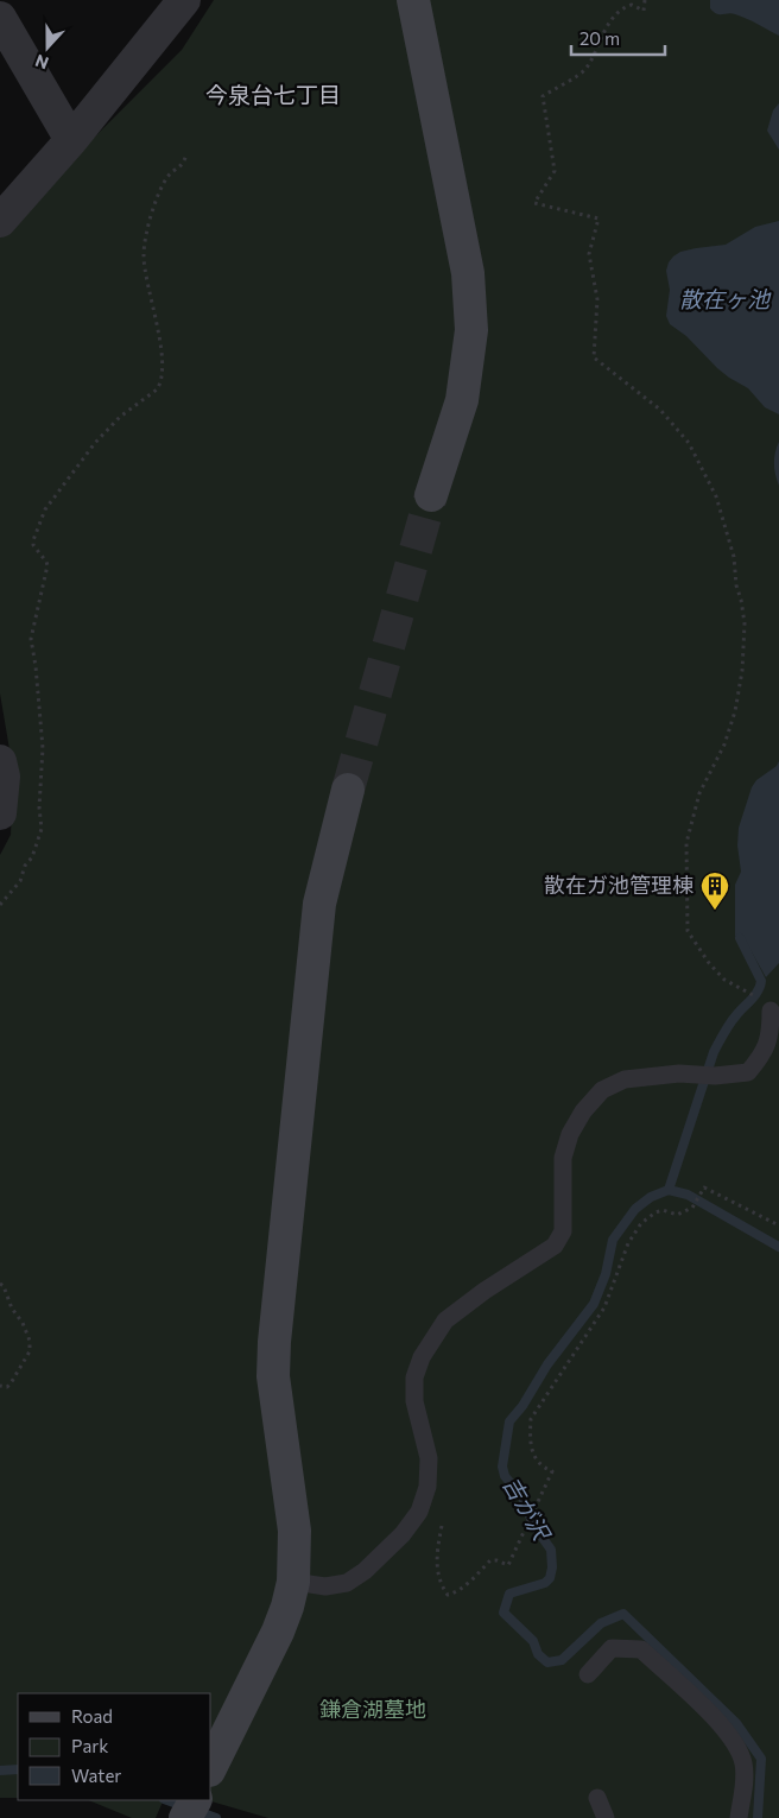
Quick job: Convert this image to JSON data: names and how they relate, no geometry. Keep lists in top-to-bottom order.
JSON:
{
  "districts": ["今泉台七丁目"],
  "water": ["散在ヶ池", "吉が沢"],
  "parks": ["鎌倉湖墓地"],
  "places": {
    "building": ["散在ガ池管理棟"]
  },
  "legend": ["Road", "Park", "Water"],
  "scale_bar": "20 m",
  "north": "bottom"
}
